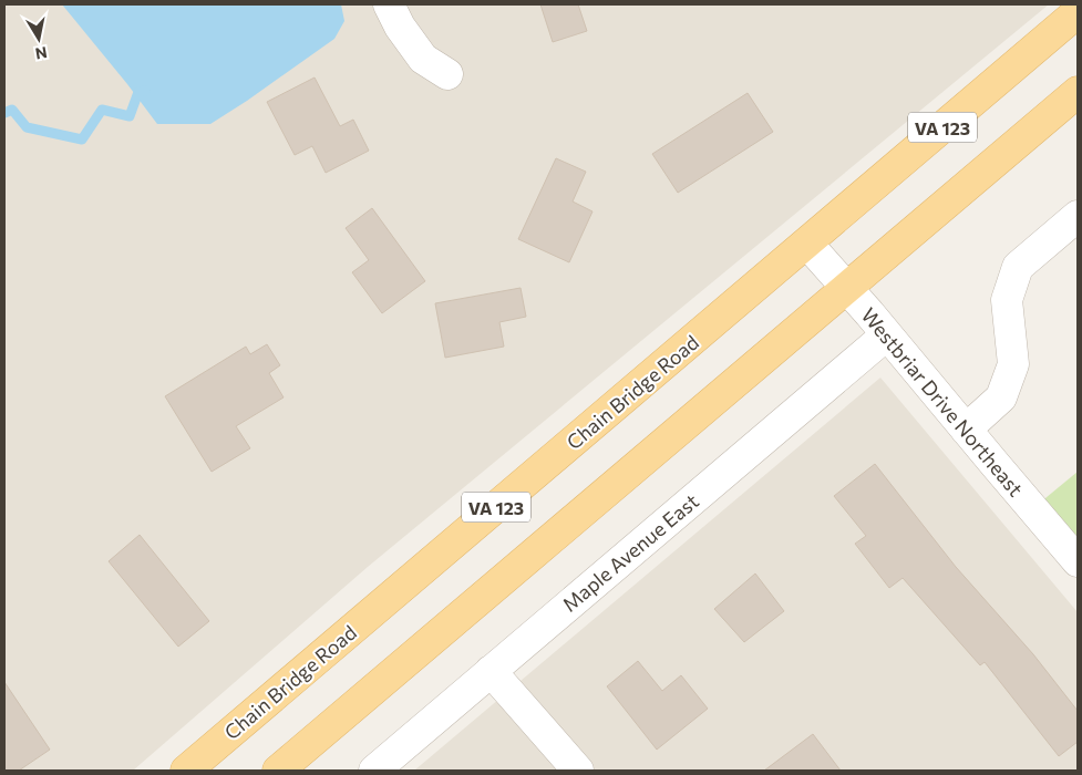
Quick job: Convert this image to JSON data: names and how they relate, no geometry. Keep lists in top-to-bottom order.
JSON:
{
  "streets": {
    "main road": ["VA 123", "Chain Bridge Road"],
    "street": ["Westbriar Drive Northeast", "Maple Avenue East"]
  },
  "crossings": [
    ["VA 123", "Westbriar Drive Northeast"],
    ["Chain Bridge Road", "Westbriar Drive Northeast"],
    ["Westbriar Drive Northeast", "Maple Avenue East"]
  ],
  "north": "bottom"
}
